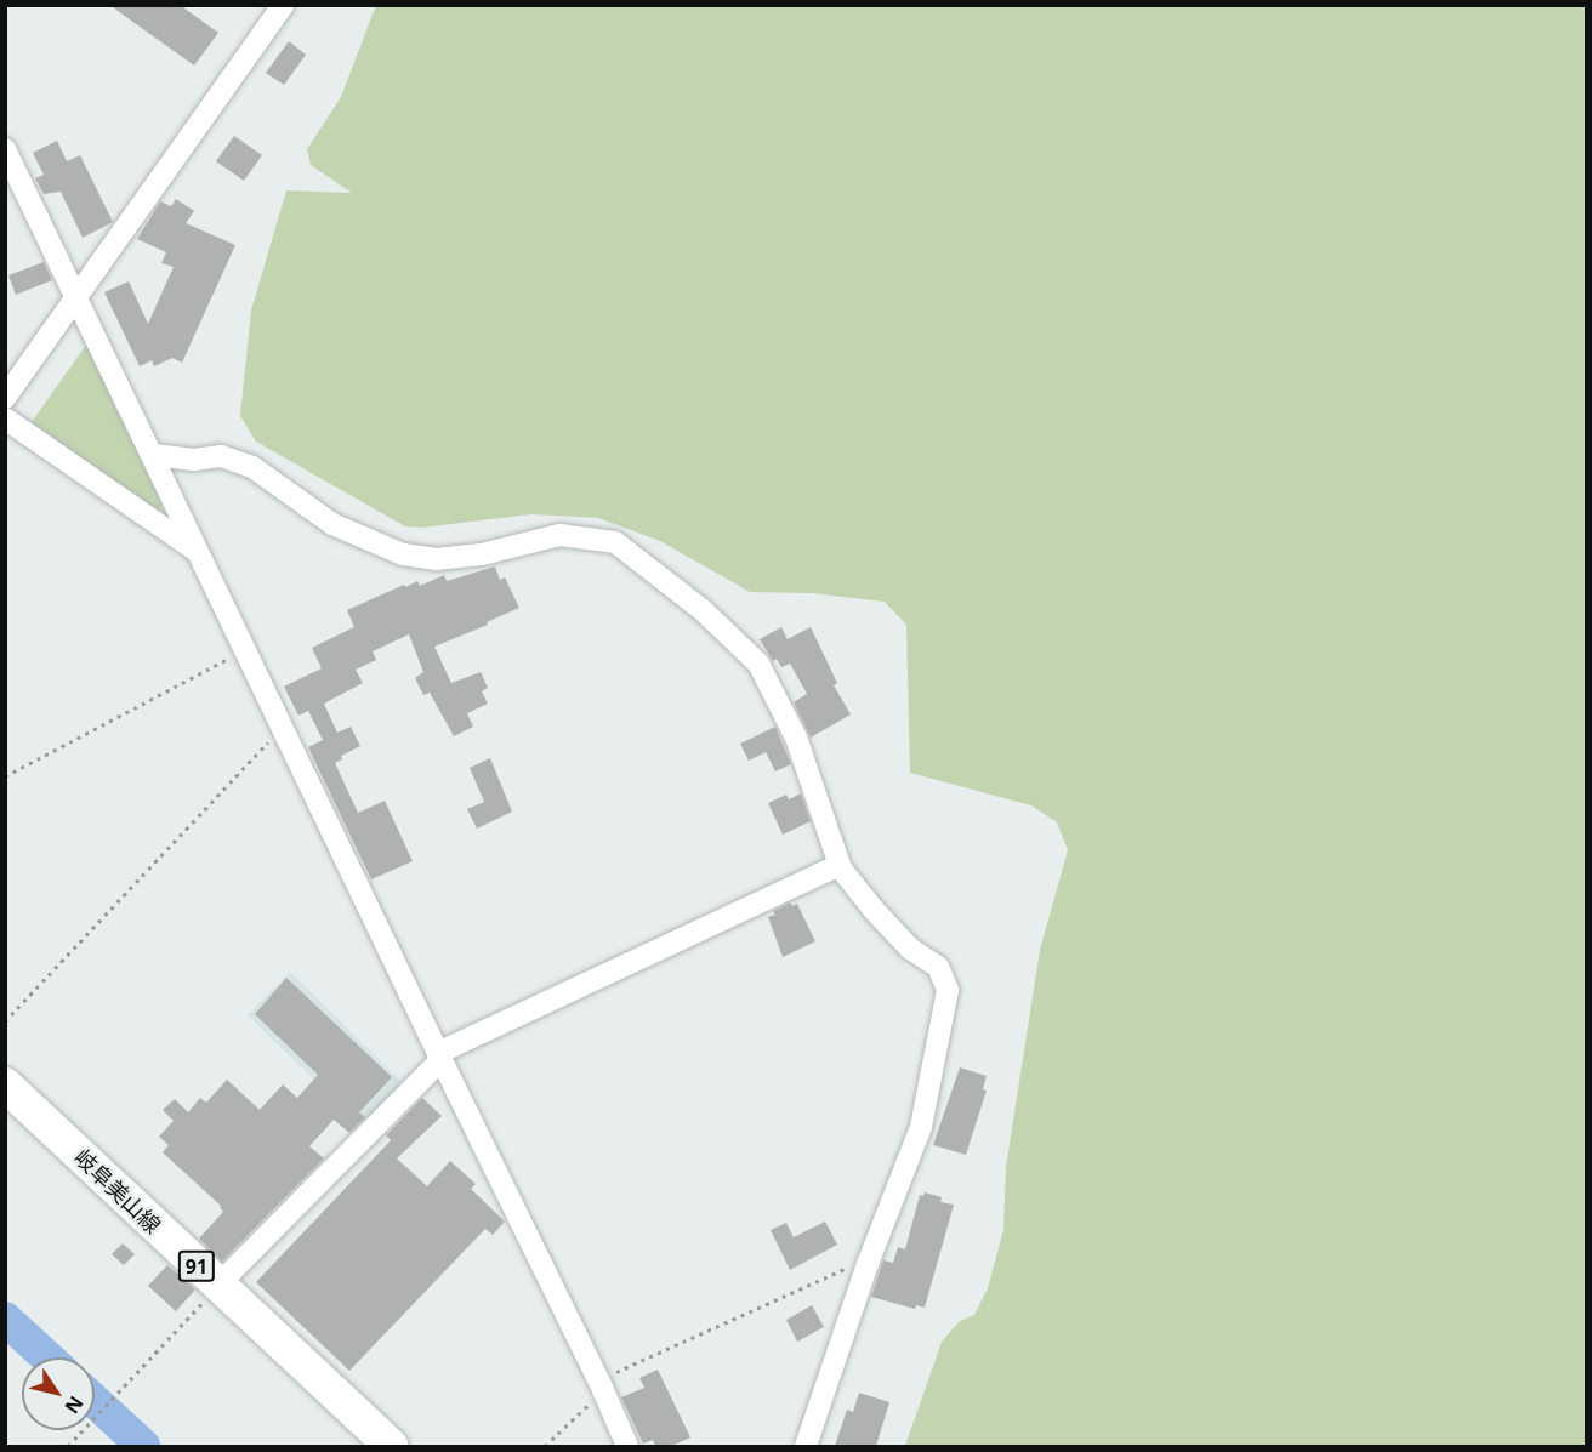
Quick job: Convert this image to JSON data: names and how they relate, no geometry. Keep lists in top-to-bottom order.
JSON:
{
  "streets": {
    "main road": ["岐阜美山線", "91"]
  },
  "north": "bottom right"
}
